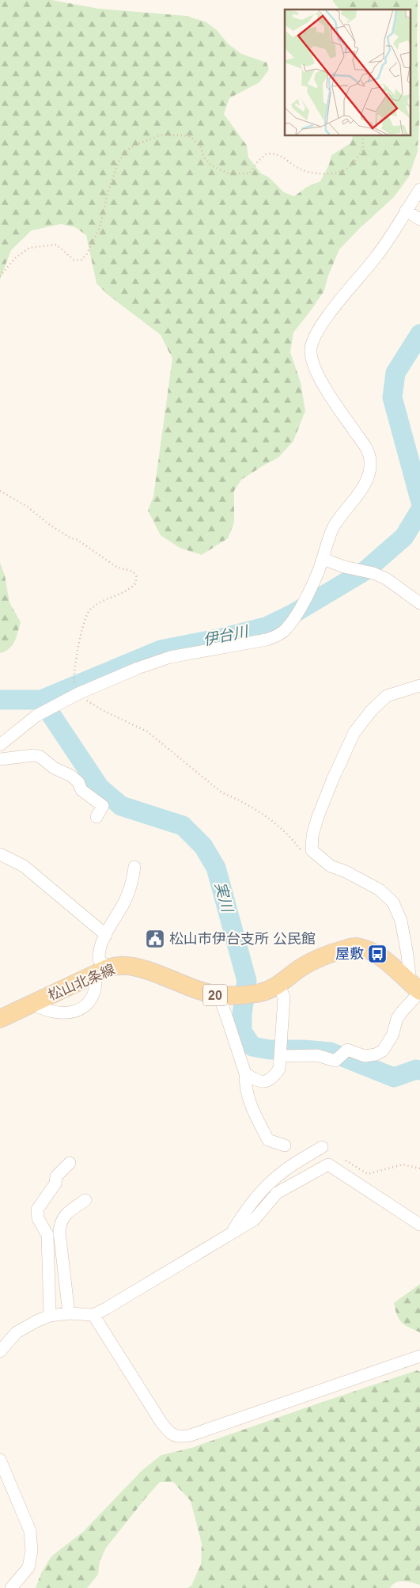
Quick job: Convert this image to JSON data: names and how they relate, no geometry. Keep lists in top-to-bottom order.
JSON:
{
  "streets": {
    "main road": ["松山北条線", "20"]
  },
  "water": ["伊台川", "実川"],
  "places": {
    "public building": ["松山市伊台支所 公民館"],
    "bus stop": ["屋敷"]
  }
}
